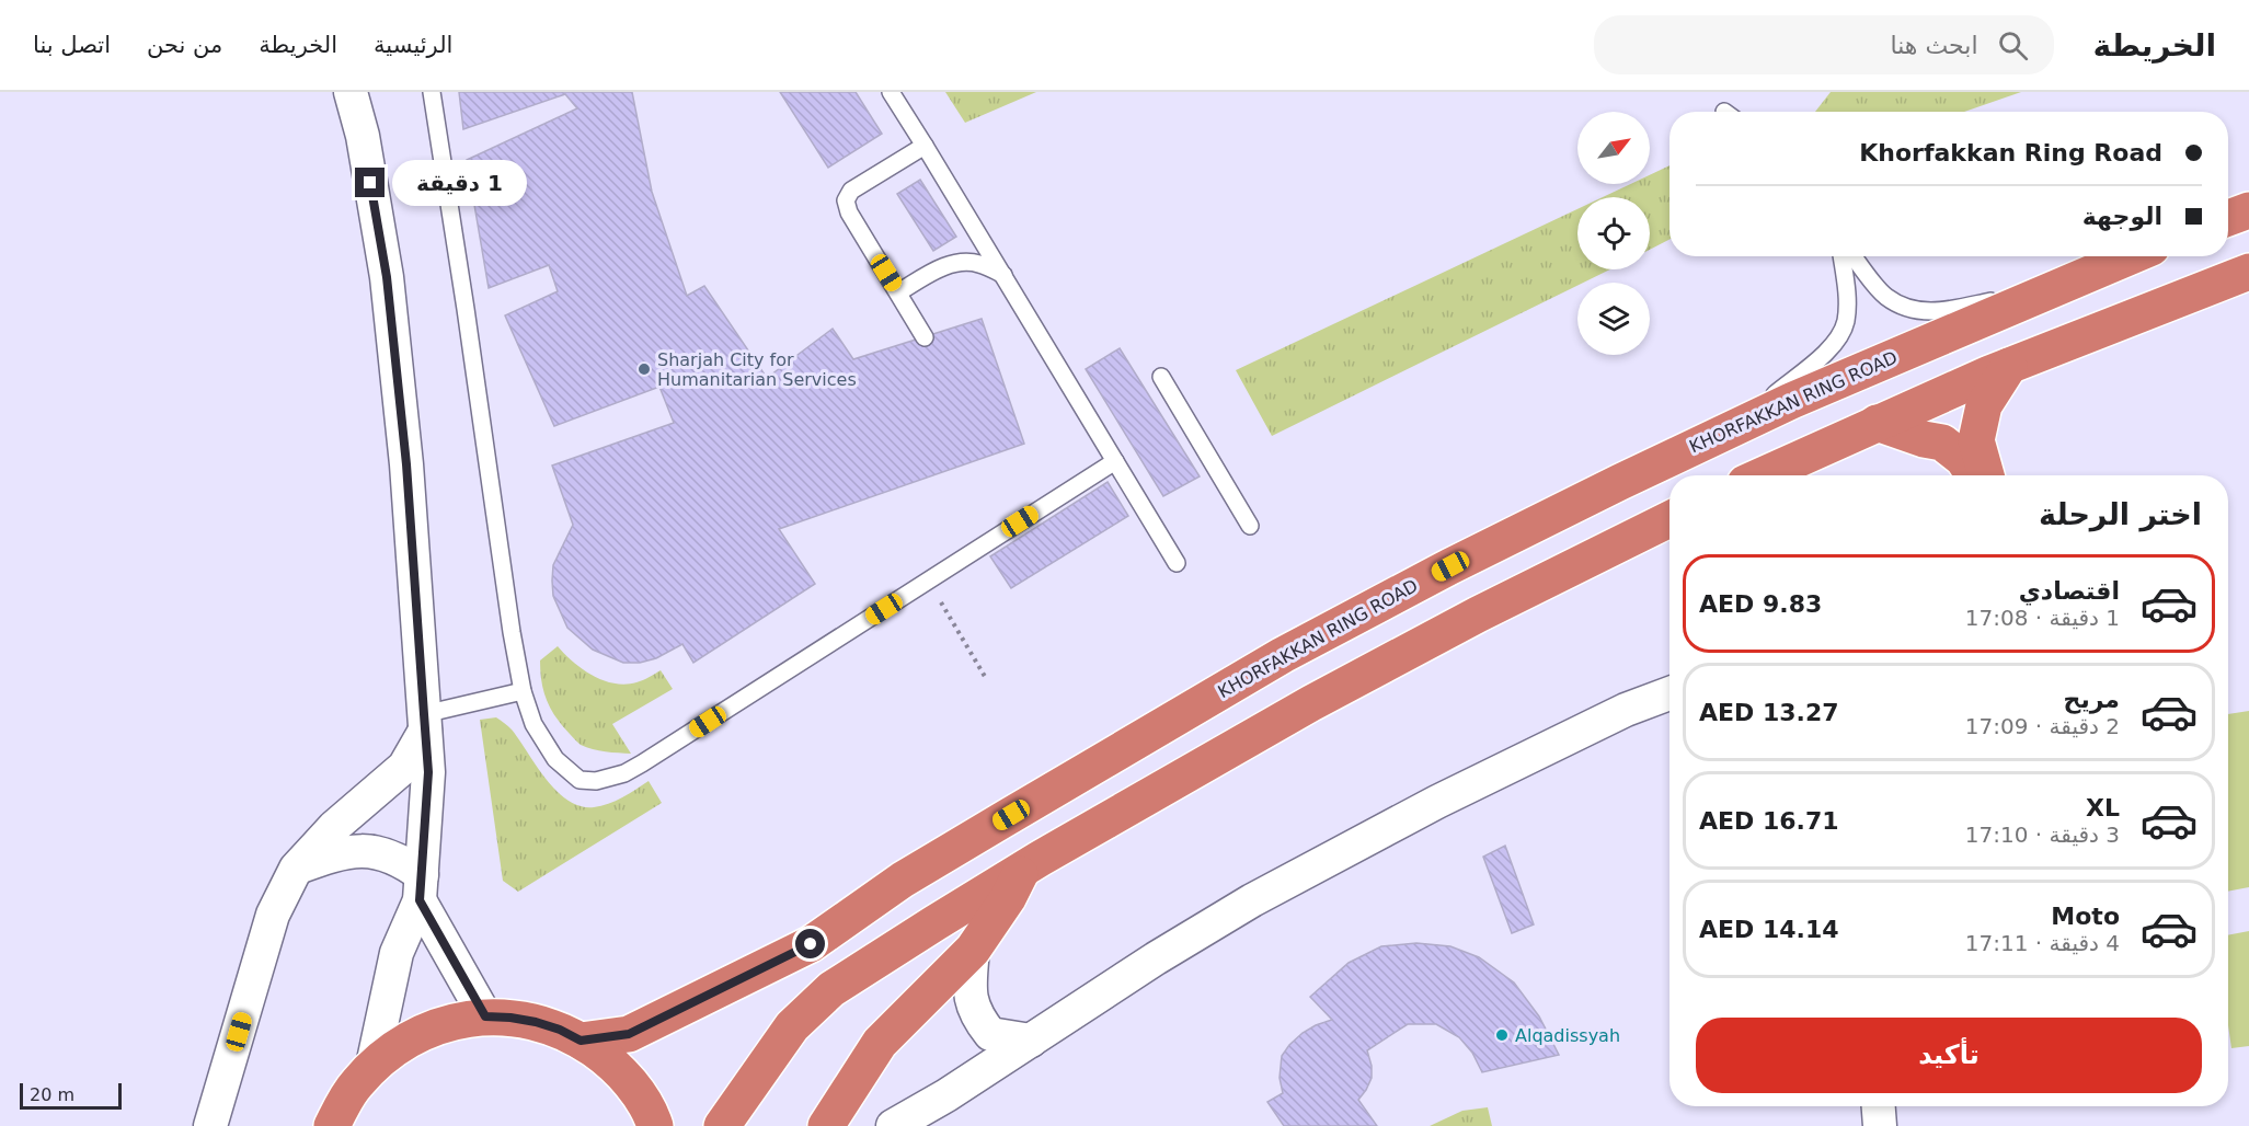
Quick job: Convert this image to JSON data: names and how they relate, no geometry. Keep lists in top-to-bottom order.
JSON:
{
  "streets": {
    "highway": ["KHORFAKKAN RING ROAD"]
  },
  "places": ["Sharjah City for Humanitarian Services", "Alqadissyah"],
  "scale_bar": "20 m",
  "north": "top right",
  "page": {
    "header": "الخريطة",
    "search": "ابحث هنا",
    "nav": [
      "الرئيسية",
      "الخريطة",
      "من نحن",
      "اتصل بنا"
    ],
    "banner": ["Khorfakkan Ring Road", "الوجهة"],
    "bubble": "1 دقيقة",
    "heading": "اختر الرحلة",
    "list": [
      {
        "name": "اقتصادي",
        "note": "1 دقيقة · 17:08",
        "value": "AED 9.83"
      },
      {
        "name": "مريح",
        "note": "2 دقيقة · 17:09",
        "value": "AED 13.27"
      },
      {
        "name": "XL",
        "note": "3 دقيقة · 17:10",
        "value": "AED 16.71"
      },
      {
        "name": "Moto",
        "note": "4 دقيقة · 17:11",
        "value": "AED 14.14"
      }
    ],
    "buttons": "تأكيد",
    "scale": "20 m"
  }
}
